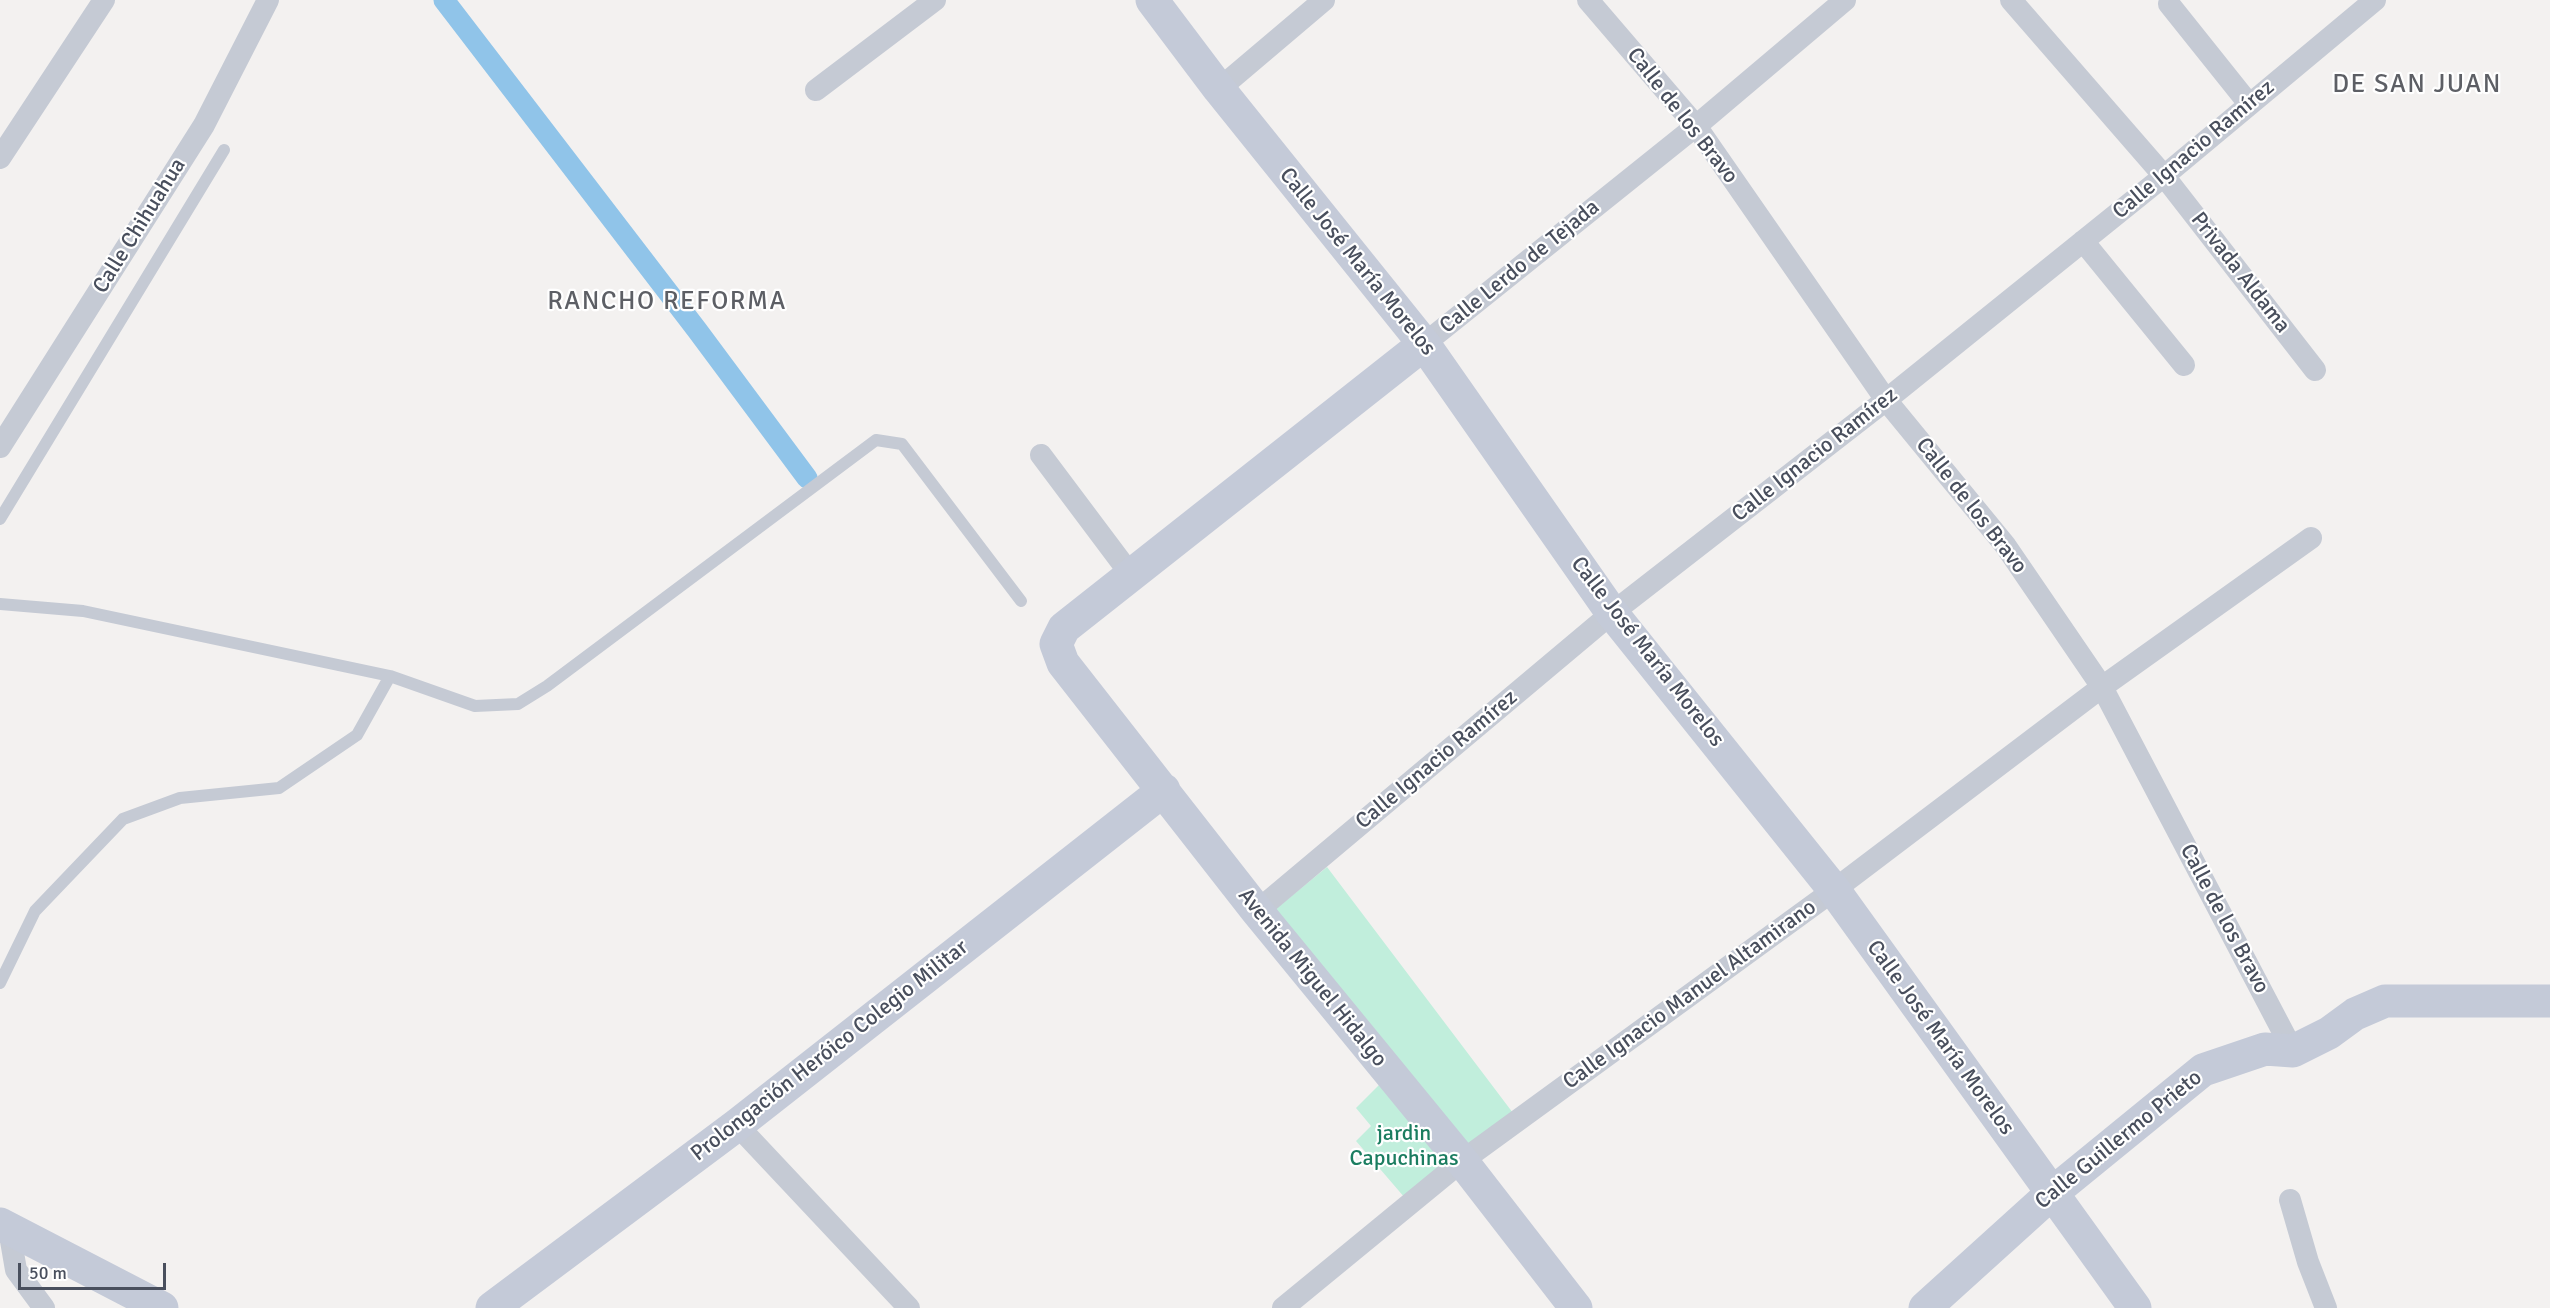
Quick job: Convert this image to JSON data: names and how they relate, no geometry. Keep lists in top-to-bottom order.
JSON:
{
  "streets": {
    "street": [
      "Calle de los Bravo",
      "Calle Ignacio Ramírez",
      "Calle Chihuahua",
      "Calle José María Morelos",
      "Calle Lerdo de Tejada",
      "Privada Aldama",
      "Avenida Miguel Hidalgo",
      "Calle Ignacio Manuel Altamirano",
      "Prolongación Heróico Colegio Militar",
      "Calle Guillermo Prieto"
    ]
  },
  "crossings": [
    ["Calle de los Bravo", "Calle Ignacio Ramírez"],
    ["Calle de los Bravo", "Calle Lerdo de Tejada"],
    ["Calle de los Bravo", "Calle Ignacio Manuel Altamirano"],
    ["Calle de los Bravo", "Calle Guillermo Prieto"],
    ["Calle Ignacio Ramírez", "Calle José María Morelos"],
    ["Calle Ignacio Ramírez", "Privada Aldama"],
    ["Calle Ignacio Ramírez", "Avenida Miguel Hidalgo"],
    ["Calle José María Morelos", "Calle Lerdo de Tejada"],
    ["Calle José María Morelos", "Calle Ignacio Manuel Altamirano"],
    ["Calle José María Morelos", "Calle Guillermo Prieto"],
    ["Calle Lerdo de Tejada", "Avenida Miguel Hidalgo"],
    ["Avenida Miguel Hidalgo", "Calle Ignacio Manuel Altamirano"],
    ["Avenida Miguel Hidalgo", "Prolongación Heróico Colegio Militar"]
  ],
  "districts": ["DE SAN JUAN", "RANCHO REFORMA"],
  "parks": ["jardin Capuchinas"],
  "scale_bar": "50 m"
}
